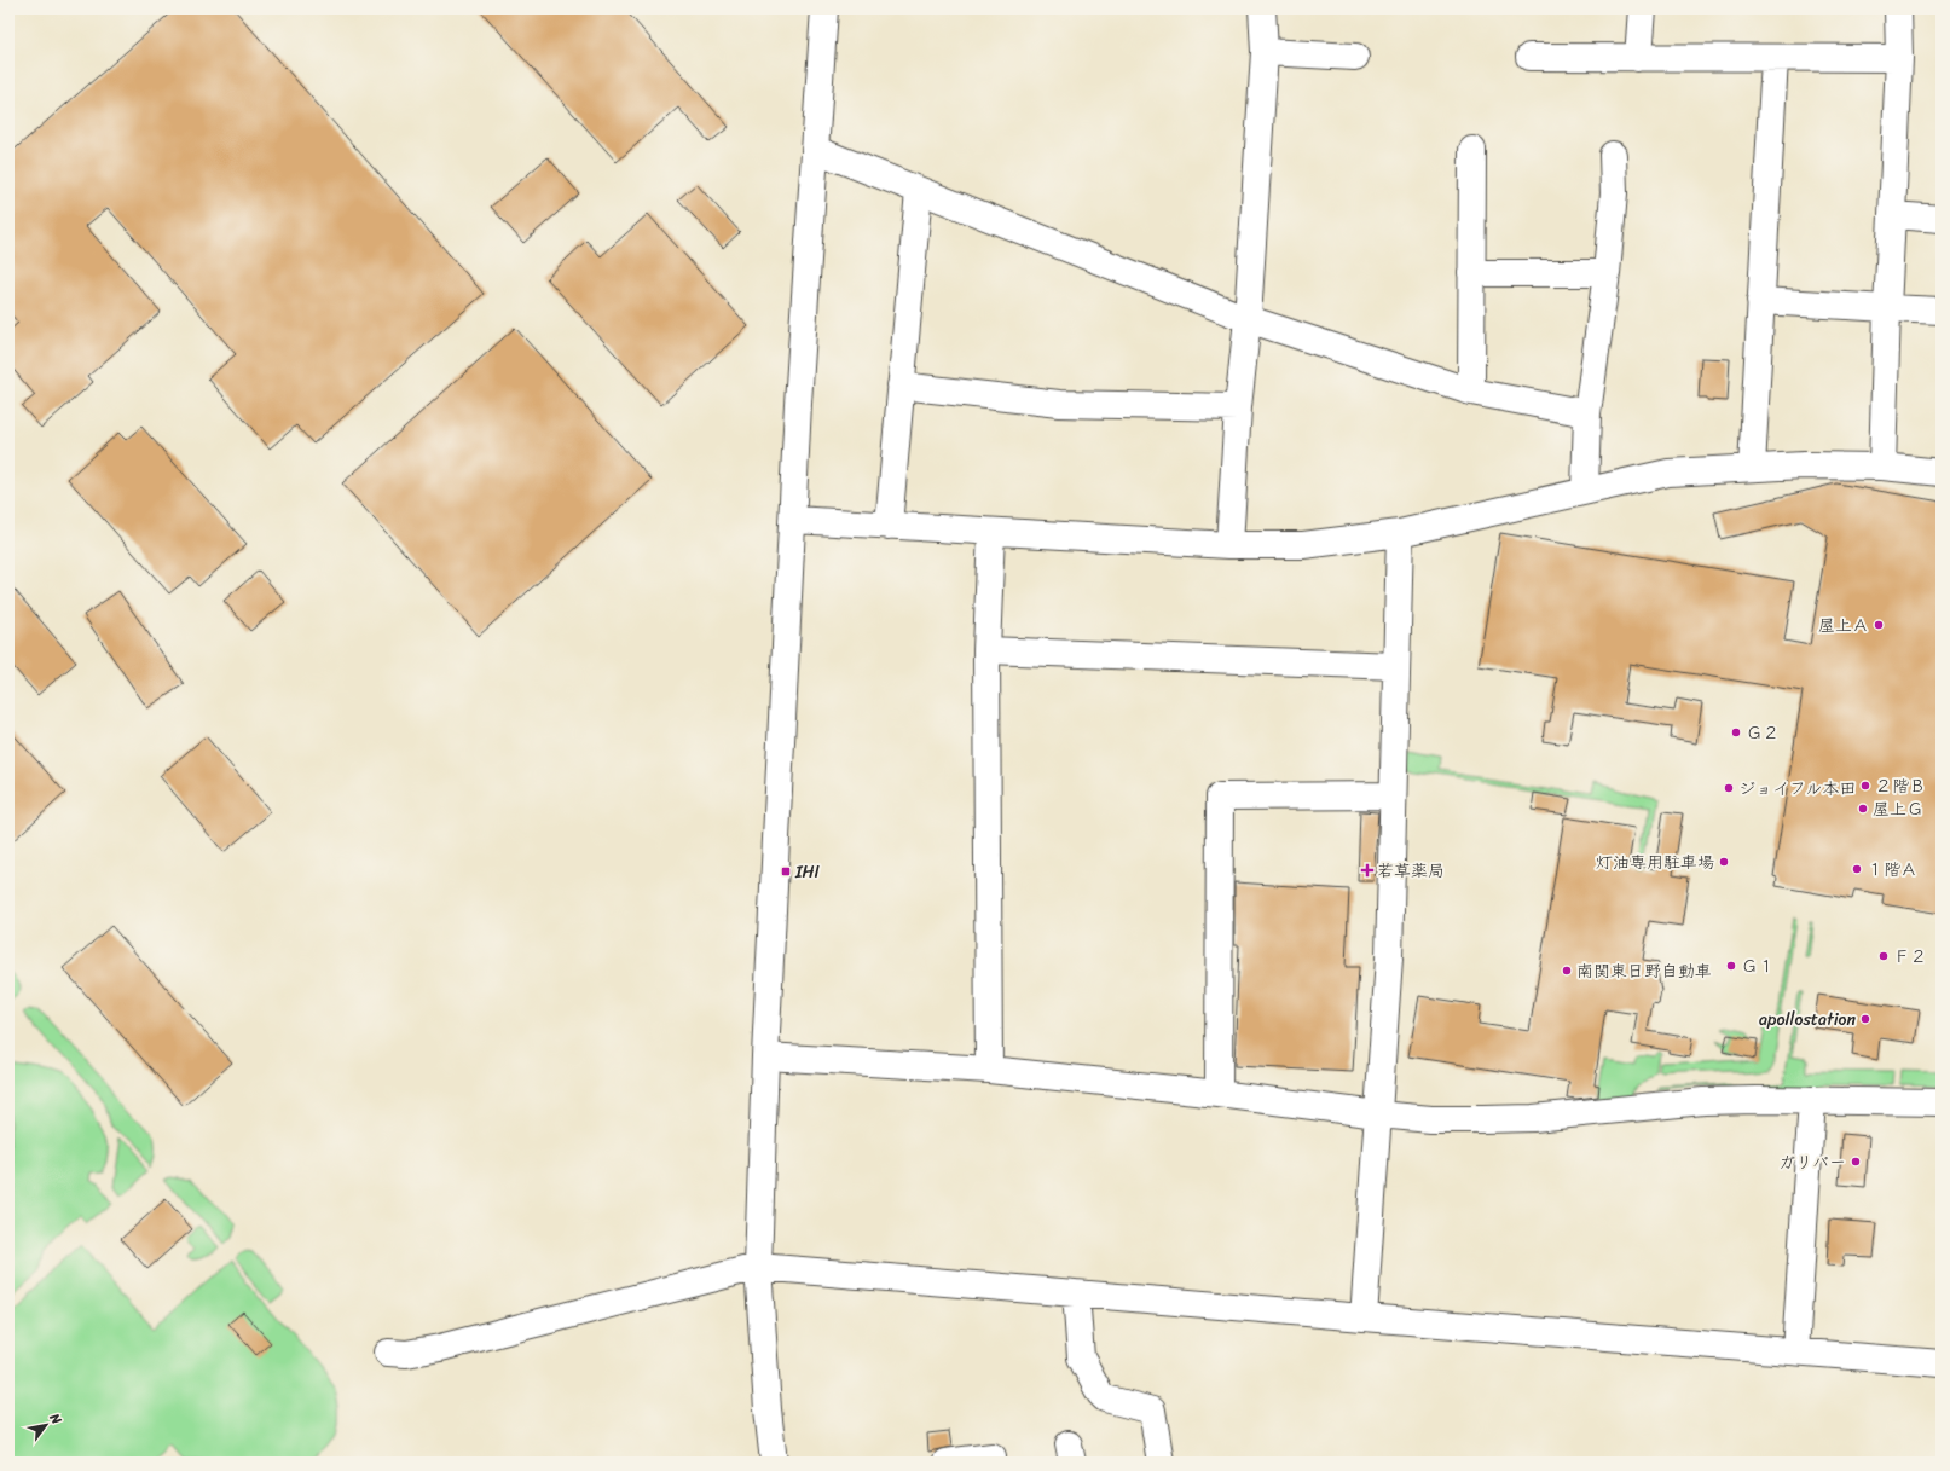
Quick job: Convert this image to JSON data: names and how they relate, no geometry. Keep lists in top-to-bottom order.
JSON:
{
  "places": {
    "other": [
      "屋上Ａ",
      "Ｇ２",
      "２階Ｂ",
      "ジョイフル本田",
      "屋上Ｇ",
      "灯油専用駐車場",
      "１階Ａ",
      "Ｆ２",
      "Ｇ１",
      "南関東日野自動車",
      "apollostation",
      "ガリバー"
    ],
    "health": ["若草薬局"],
    "transit": ["IHI"]
  },
  "north": "top right"
}
